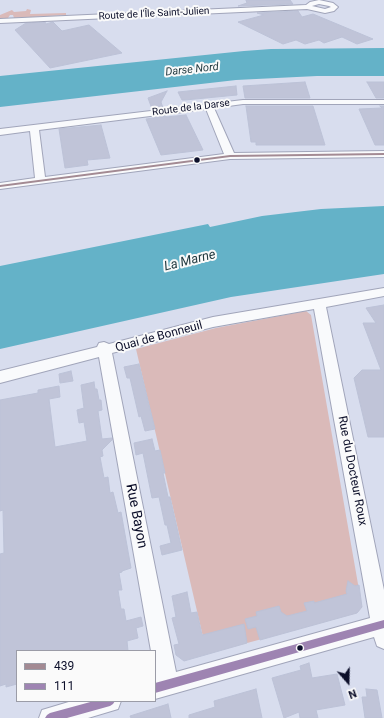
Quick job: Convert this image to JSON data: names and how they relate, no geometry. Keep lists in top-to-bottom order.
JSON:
{
  "streets": {
    "street": [
      "Route de l'Île Saint-Julien",
      "Route de la Darse",
      "Quai de Bonneuil",
      "Rue du Docteur Roux",
      "Rue Bayon"
    ]
  },
  "crossings": [
    ["Quai de Bonneuil", "Rue du Docteur Roux"],
    ["Quai de Bonneuil", "Rue Bayon"]
  ],
  "water": ["Darse Nord", "La Marne"],
  "lines": ["transit line 439", "transit line 111"],
  "legend": ["439", "111"],
  "north": "bottom"
}
